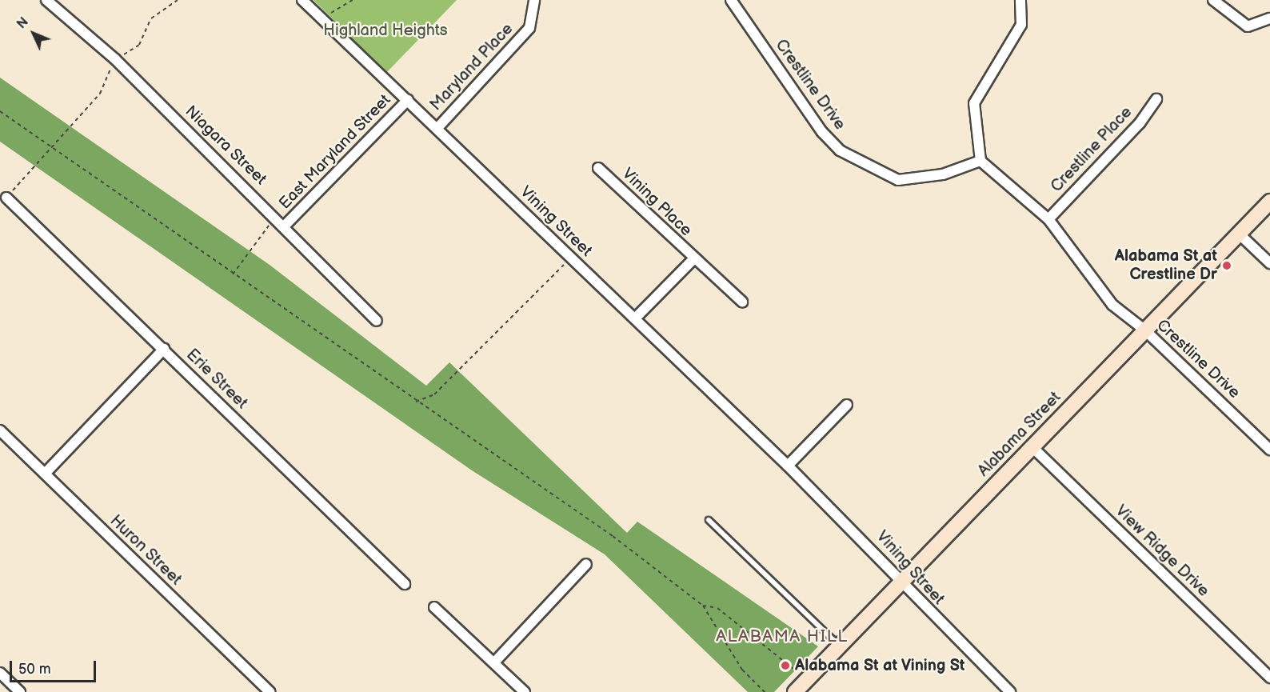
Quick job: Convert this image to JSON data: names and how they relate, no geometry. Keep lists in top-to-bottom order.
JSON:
{
  "streets": {
    "main road": ["Alabama Street"],
    "street": [
      "Maryland Place",
      "Crestline Drive",
      "Niagara Street",
      "Crestline Place",
      "East Maryland Street",
      "Vining Place",
      "Vining Street",
      "Erie Street",
      "Huron Street",
      "View Ridge Drive"
    ]
  },
  "crossings": [
    ["Maryland Place", "Vining Street"],
    ["Crestline Drive", "Crestline Place"],
    ["Crestline Drive", "Alabama Street"],
    ["Niagara Street", "East Maryland Street"],
    ["East Maryland Street", "Vining Street"],
    ["Vining Place", "Vining Street"],
    ["Vining Street", "Alabama Street"],
    ["Alabama Street", "View Ridge Drive"]
  ],
  "districts": ["ALABAMA HILL"],
  "parks": ["Highland Heights"],
  "places": ["Alabama St at Crestline Dr", "Alabama St at Vining St"],
  "scale_bar": "50 m",
  "north": "top left"
}
